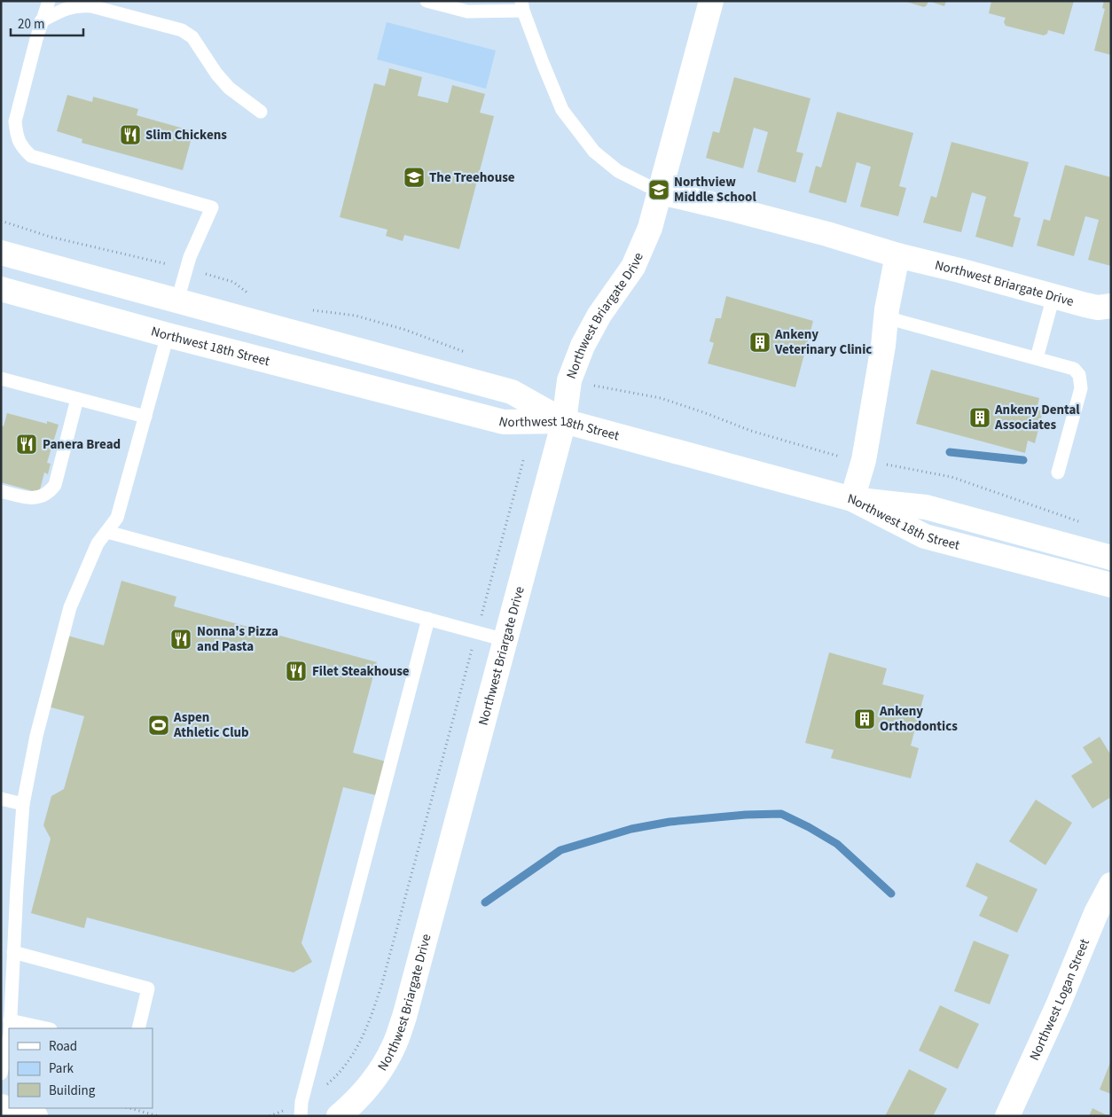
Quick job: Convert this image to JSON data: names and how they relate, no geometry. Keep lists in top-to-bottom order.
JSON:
{
  "streets": {
    "street": ["Northwest Briargate Drive", "Northwest 18th Street", "Northwest Logan Street"]
  },
  "crossings": [
    ["Northwest Briargate Drive", "Northwest 18th Street"]
  ],
  "places": {
    "restaurant": [
      "Slim Chickens",
      "Panera Bread",
      "Nonna's Pizza and Pasta",
      "Filet Steakhouse"
    ],
    "school or university": ["The Treehouse", "Northview Middle School"],
    "building": ["Ankeny Veterinary Clinic", "Ankeny Dental Associates", "Ankeny Orthodontics"],
    "sports": ["Aspen Athletic Club"]
  },
  "legend": ["Road", "Park", "Building"],
  "scale_bar": "20 m"
}
